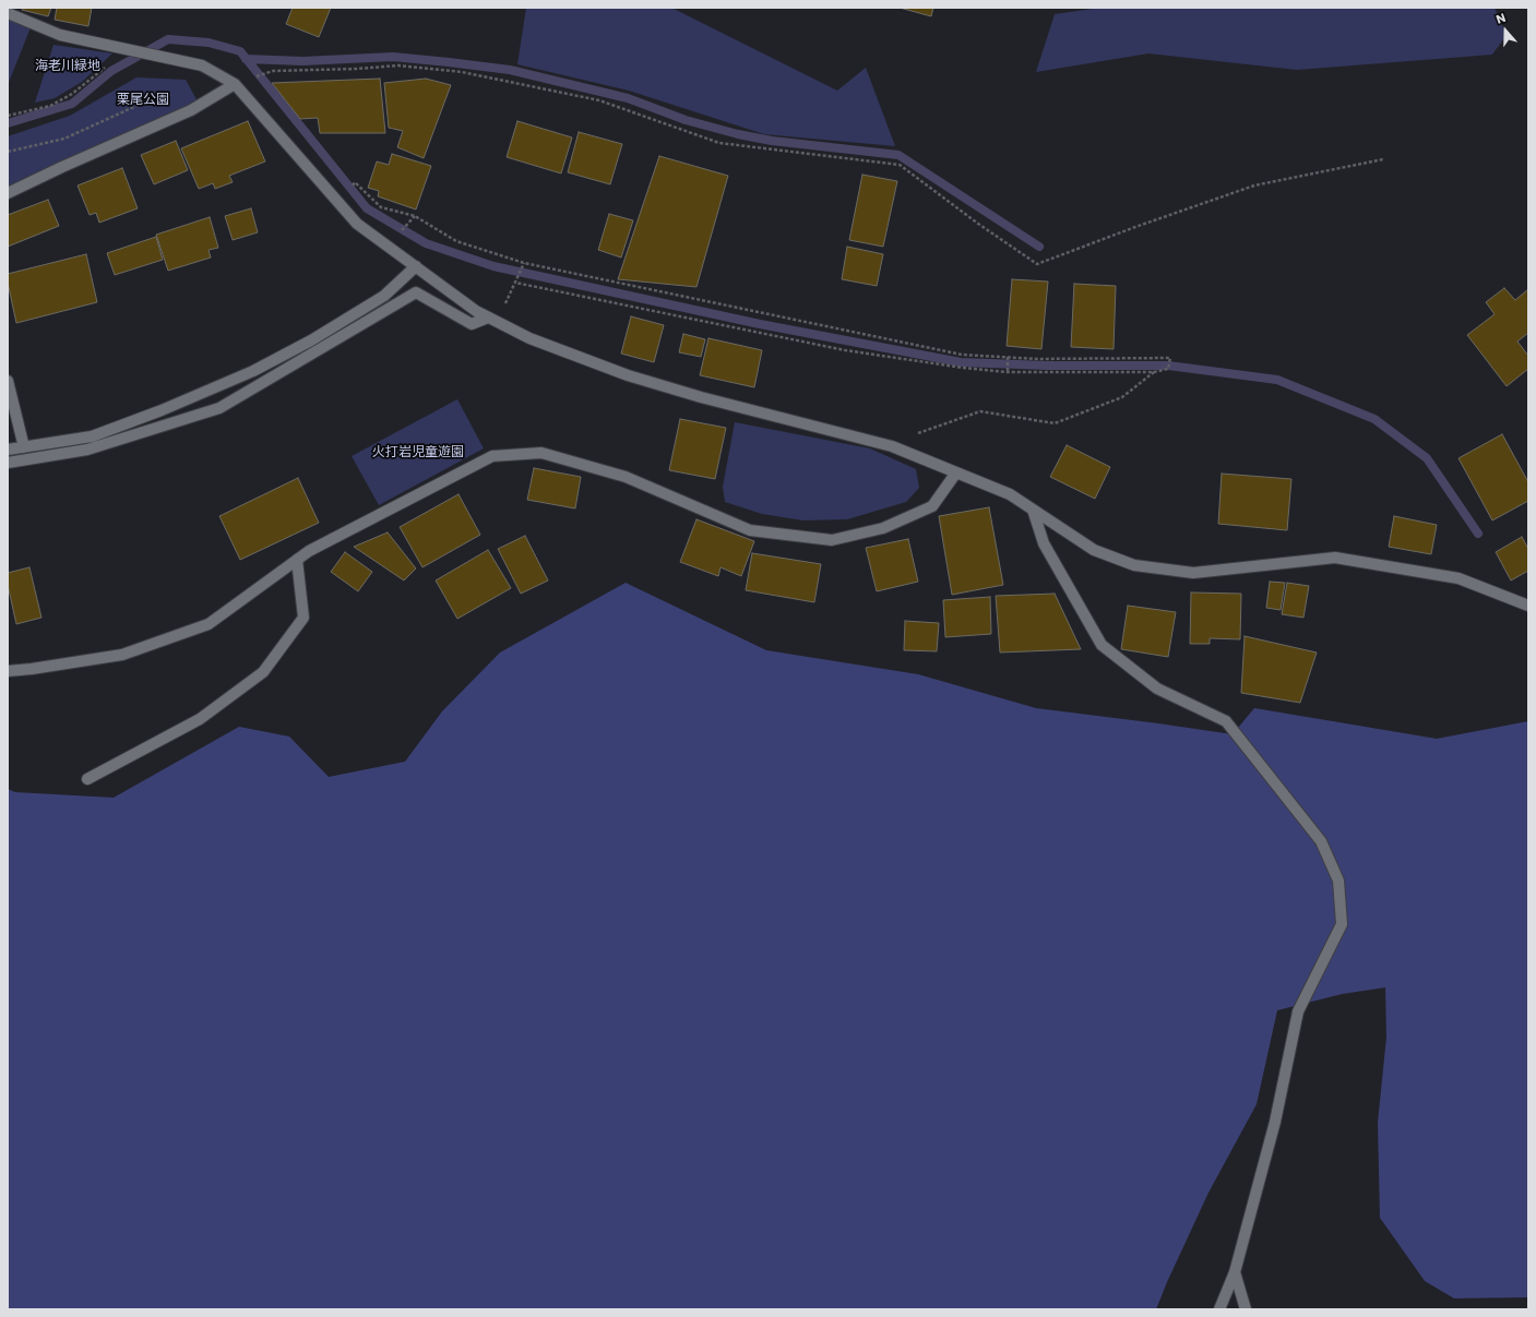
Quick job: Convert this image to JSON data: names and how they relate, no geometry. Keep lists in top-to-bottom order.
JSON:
{
  "parks": ["海老川緑地", "栗尾公園", "火打岩児童遊園"],
  "north": "top"
}
